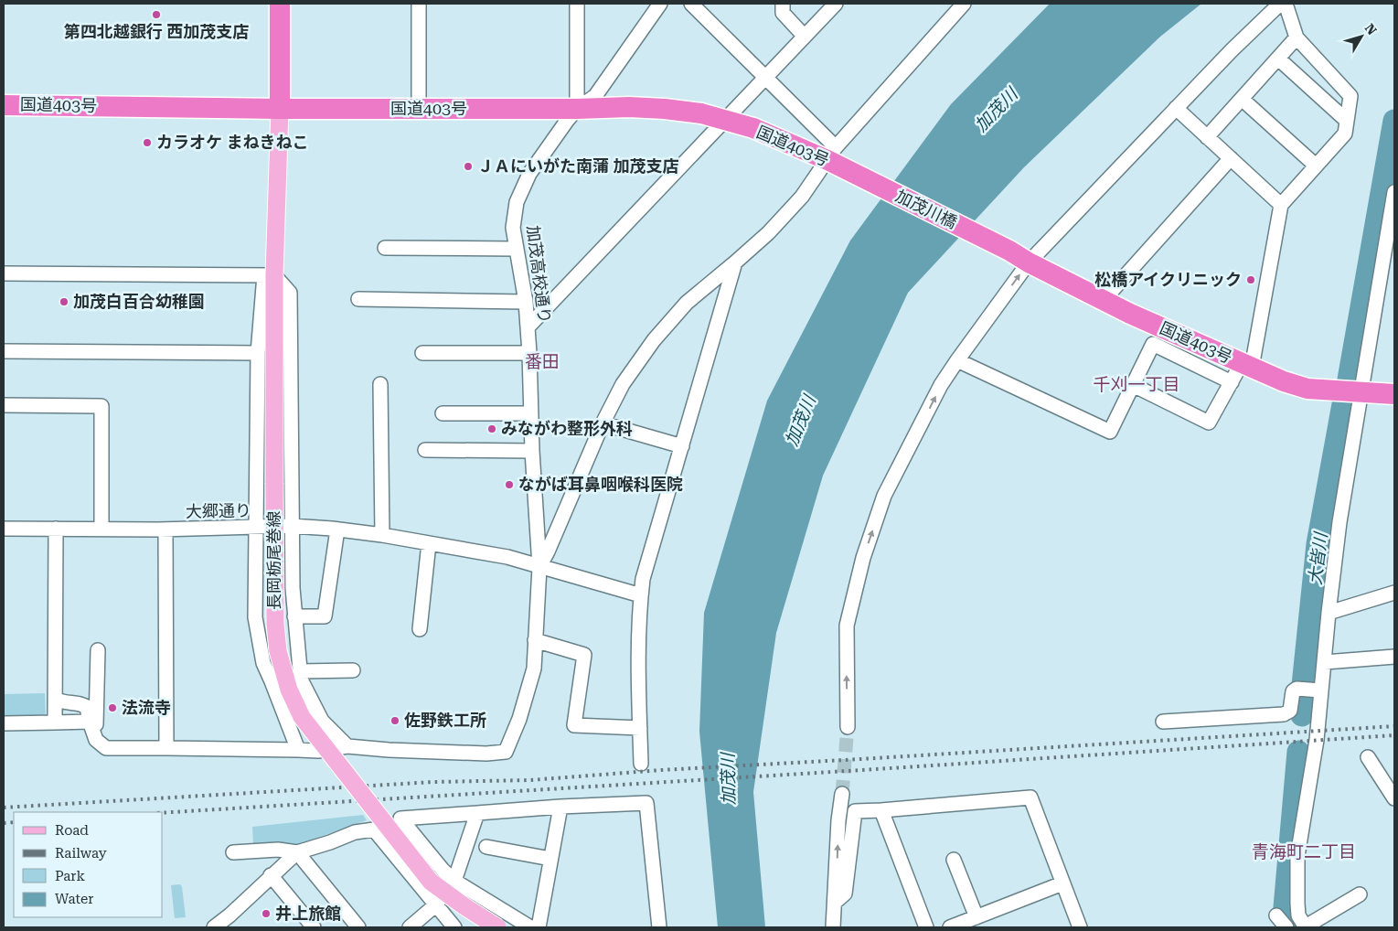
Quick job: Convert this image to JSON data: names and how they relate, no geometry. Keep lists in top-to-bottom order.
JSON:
{
  "streets": {
    "highway": ["国道403号", "加茂川橋"],
    "main road": ["長岡栃尾巻線"],
    "street": ["加茂高校通り", "大郷通り"]
  },
  "crossings": [
    ["国道403号", "加茂川橋"],
    ["国道403号", "加茂高校通り"],
    ["国道403号", "長岡栃尾巻線"],
    ["加茂高校通り", "大郷通り"]
  ],
  "districts": ["番田", "千刈一丁目", "青海町二丁目"],
  "water": ["加茂川", "大皆川"],
  "places": [
    "第四北越銀行 西加茂支店",
    "カラオケ まねきねこ",
    "ＪＡにいがた南蒲 加茂支店",
    "松橋アイクリニック",
    "加茂白百合幼稚園",
    "みながわ整形外科",
    "ながば耳鼻咽喉科医院",
    "法流寺",
    "佐野鉄工所",
    "井上旅館"
  ],
  "legend": [
    "Road",
    "Railway",
    "Park",
    "Water"
  ],
  "north": "top right"
}
